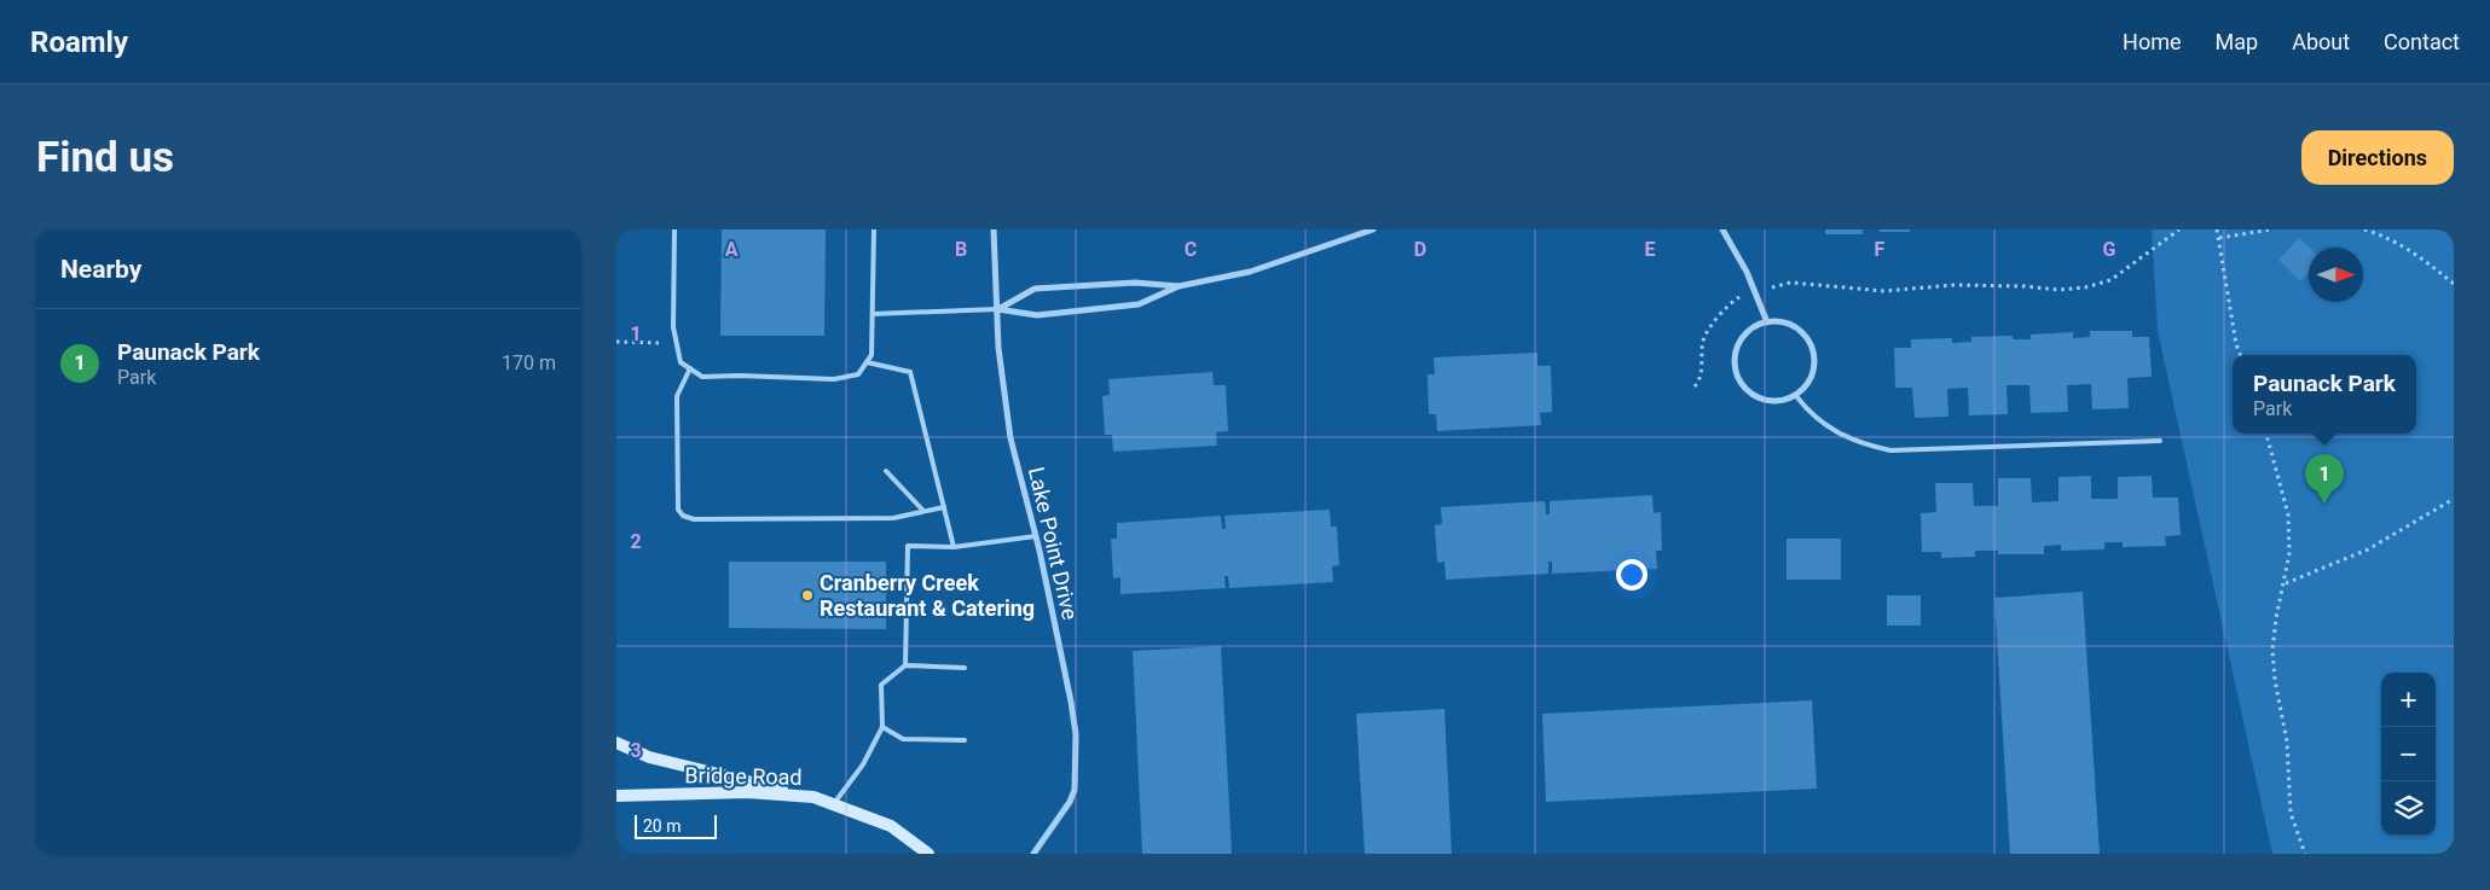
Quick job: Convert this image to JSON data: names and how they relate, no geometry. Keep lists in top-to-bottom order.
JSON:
{
  "streets": {
    "street": ["Lake Point Drive", "Bridge Road"]
  },
  "places": ["Cranberry Creek Restaurant & Catering"],
  "scale_bar": "20 m",
  "north": "right",
  "page": {
    "header": "Roamly",
    "nav": [
      "Home",
      "Map",
      "About",
      "Contact"
    ],
    "buttons": "Directions",
    "title": "Find us",
    "heading": "Nearby",
    "list": [
      {
        "mark": "1",
        "name": "Paunack Park",
        "note": "Park",
        "value": "170 m"
      }
    ],
    "popup": ["Paunack Park", "Park"],
    "pins": "1",
    "map_buttons": ["+", "−"],
    "scale": "20 m"
  },
  "grid": {
    "columns": [
      "A",
      "B",
      "C",
      "D",
      "E",
      "F",
      "G"
    ],
    "rows": ["1", "2", "3"]
  }
}
